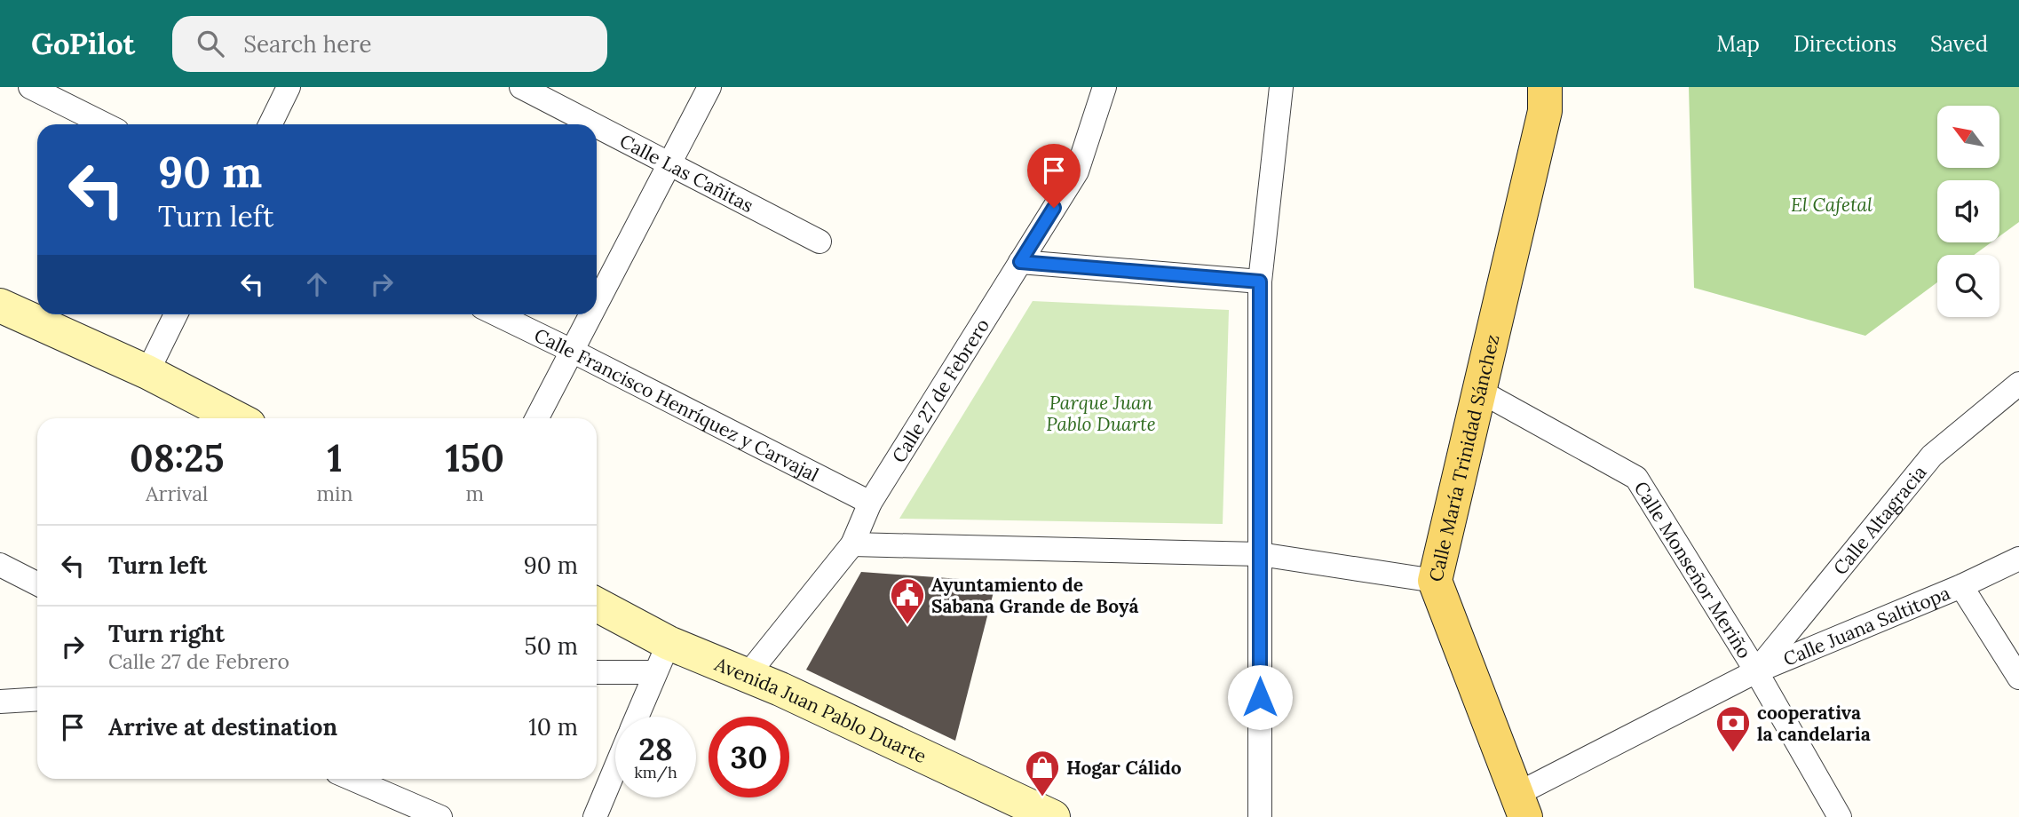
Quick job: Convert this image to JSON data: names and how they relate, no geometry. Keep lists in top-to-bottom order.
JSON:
{
  "streets": {
    "main road": ["Calle María Trinidad Sánchez"],
    "street": [
      "Calle Las Cañitas",
      "Calle 27 de Febrero",
      "Calle Francisco Henríquez y Carvajal",
      "Calle Altagracia",
      "Calle Monseñor Meriño",
      "Calle Juana Saltitopa",
      "Avenida Juan Pablo Duarte"
    ]
  },
  "crossings": [
    ["Calle 27 de Febrero", "Calle Francisco Henríquez y Carvajal"],
    ["Calle 27 de Febrero", "Avenida Juan Pablo Duarte"],
    ["Calle María Trinidad Sánchez", "Calle Monseñor Meriño"],
    ["Calle María Trinidad Sánchez", "Calle Juana Saltitopa"],
    ["Calle Altagracia", "Calle Monseñor Meriño"],
    ["Calle Altagracia", "Calle Juana Saltitopa"],
    ["Calle Monseñor Meriño", "Calle Juana Saltitopa"]
  ],
  "parks": ["El Cafetal", "Parque Juan Pablo Duarte"],
  "places": {
    "public building": ["Ayuntamiento de Sabana Grande de Boyá"],
    "bank": ["cooperativa la candelaria"],
    "shop": ["Hogar Cálido"]
  },
  "north": "top left",
  "page": {
    "header": "GoPilot",
    "search": "Search here",
    "nav": ["Map", "Directions", "Saved"],
    "turn": ["90 m", "Turn left"],
    "eta": [
      "08:25",
      "Arrival",
      "1",
      "min",
      "150",
      "m"
    ],
    "list": [
      {
        "name": "Turn left",
        "value": "90 m"
      },
      {
        "name": "Turn right",
        "note": "Calle 27 de Febrero",
        "value": "50 m"
      },
      {
        "name": "Arrive at destination",
        "value": "10 m"
      }
    ],
    "speed": "28 km/h",
    "limit": "30"
  }
}
